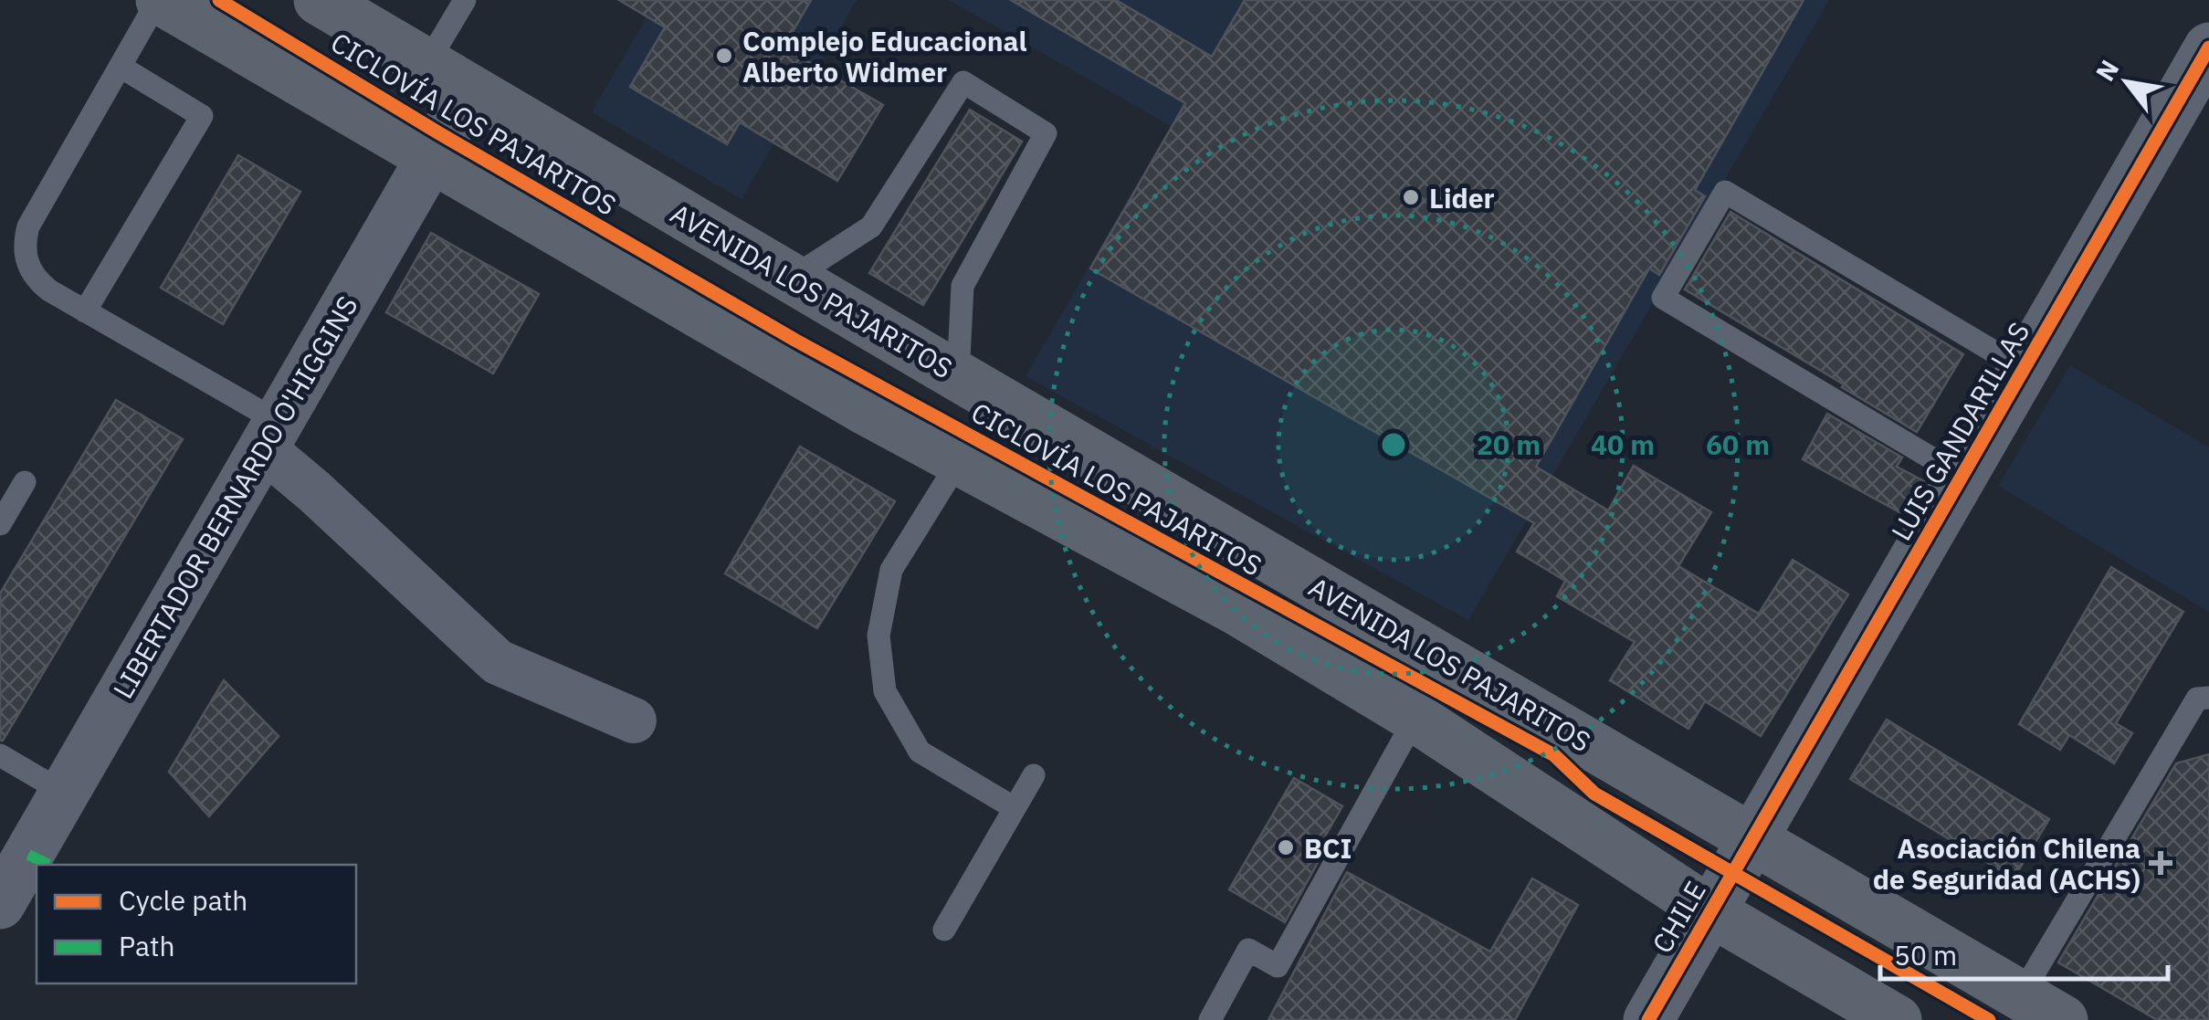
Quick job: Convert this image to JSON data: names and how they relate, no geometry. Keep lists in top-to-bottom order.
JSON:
{
  "streets": {
    "main road": ["AVENIDA LOS PAJARITOS"],
    "street": ["LUIS GANDARILLAS", "LIBERTADOR BERNARDO O'HIGGINS", "CHILE"],
    "cycle path": ["CICLOVÍA LOS PAJARITOS"]
  },
  "crossings": [
    ["AVENIDA LOS PAJARITOS", "LUIS GANDARILLAS"],
    ["AVENIDA LOS PAJARITOS", "LIBERTADOR BERNARDO O'HIGGINS"],
    ["AVENIDA LOS PAJARITOS", "CHILE"],
    ["LUIS GANDARILLAS", "CHILE"]
  ],
  "places": {
    "other": ["Complejo Educacional Alberto Widmer", "Lider", "BCI"],
    "health": ["Asociación Chilena de Seguridad (ACHS)"]
  },
  "legend": ["Cycle path", "Path"],
  "scale_bar": "50 m",
  "north": "top left",
  "rings": ["20 m", "40 m", "60 m"]
}
